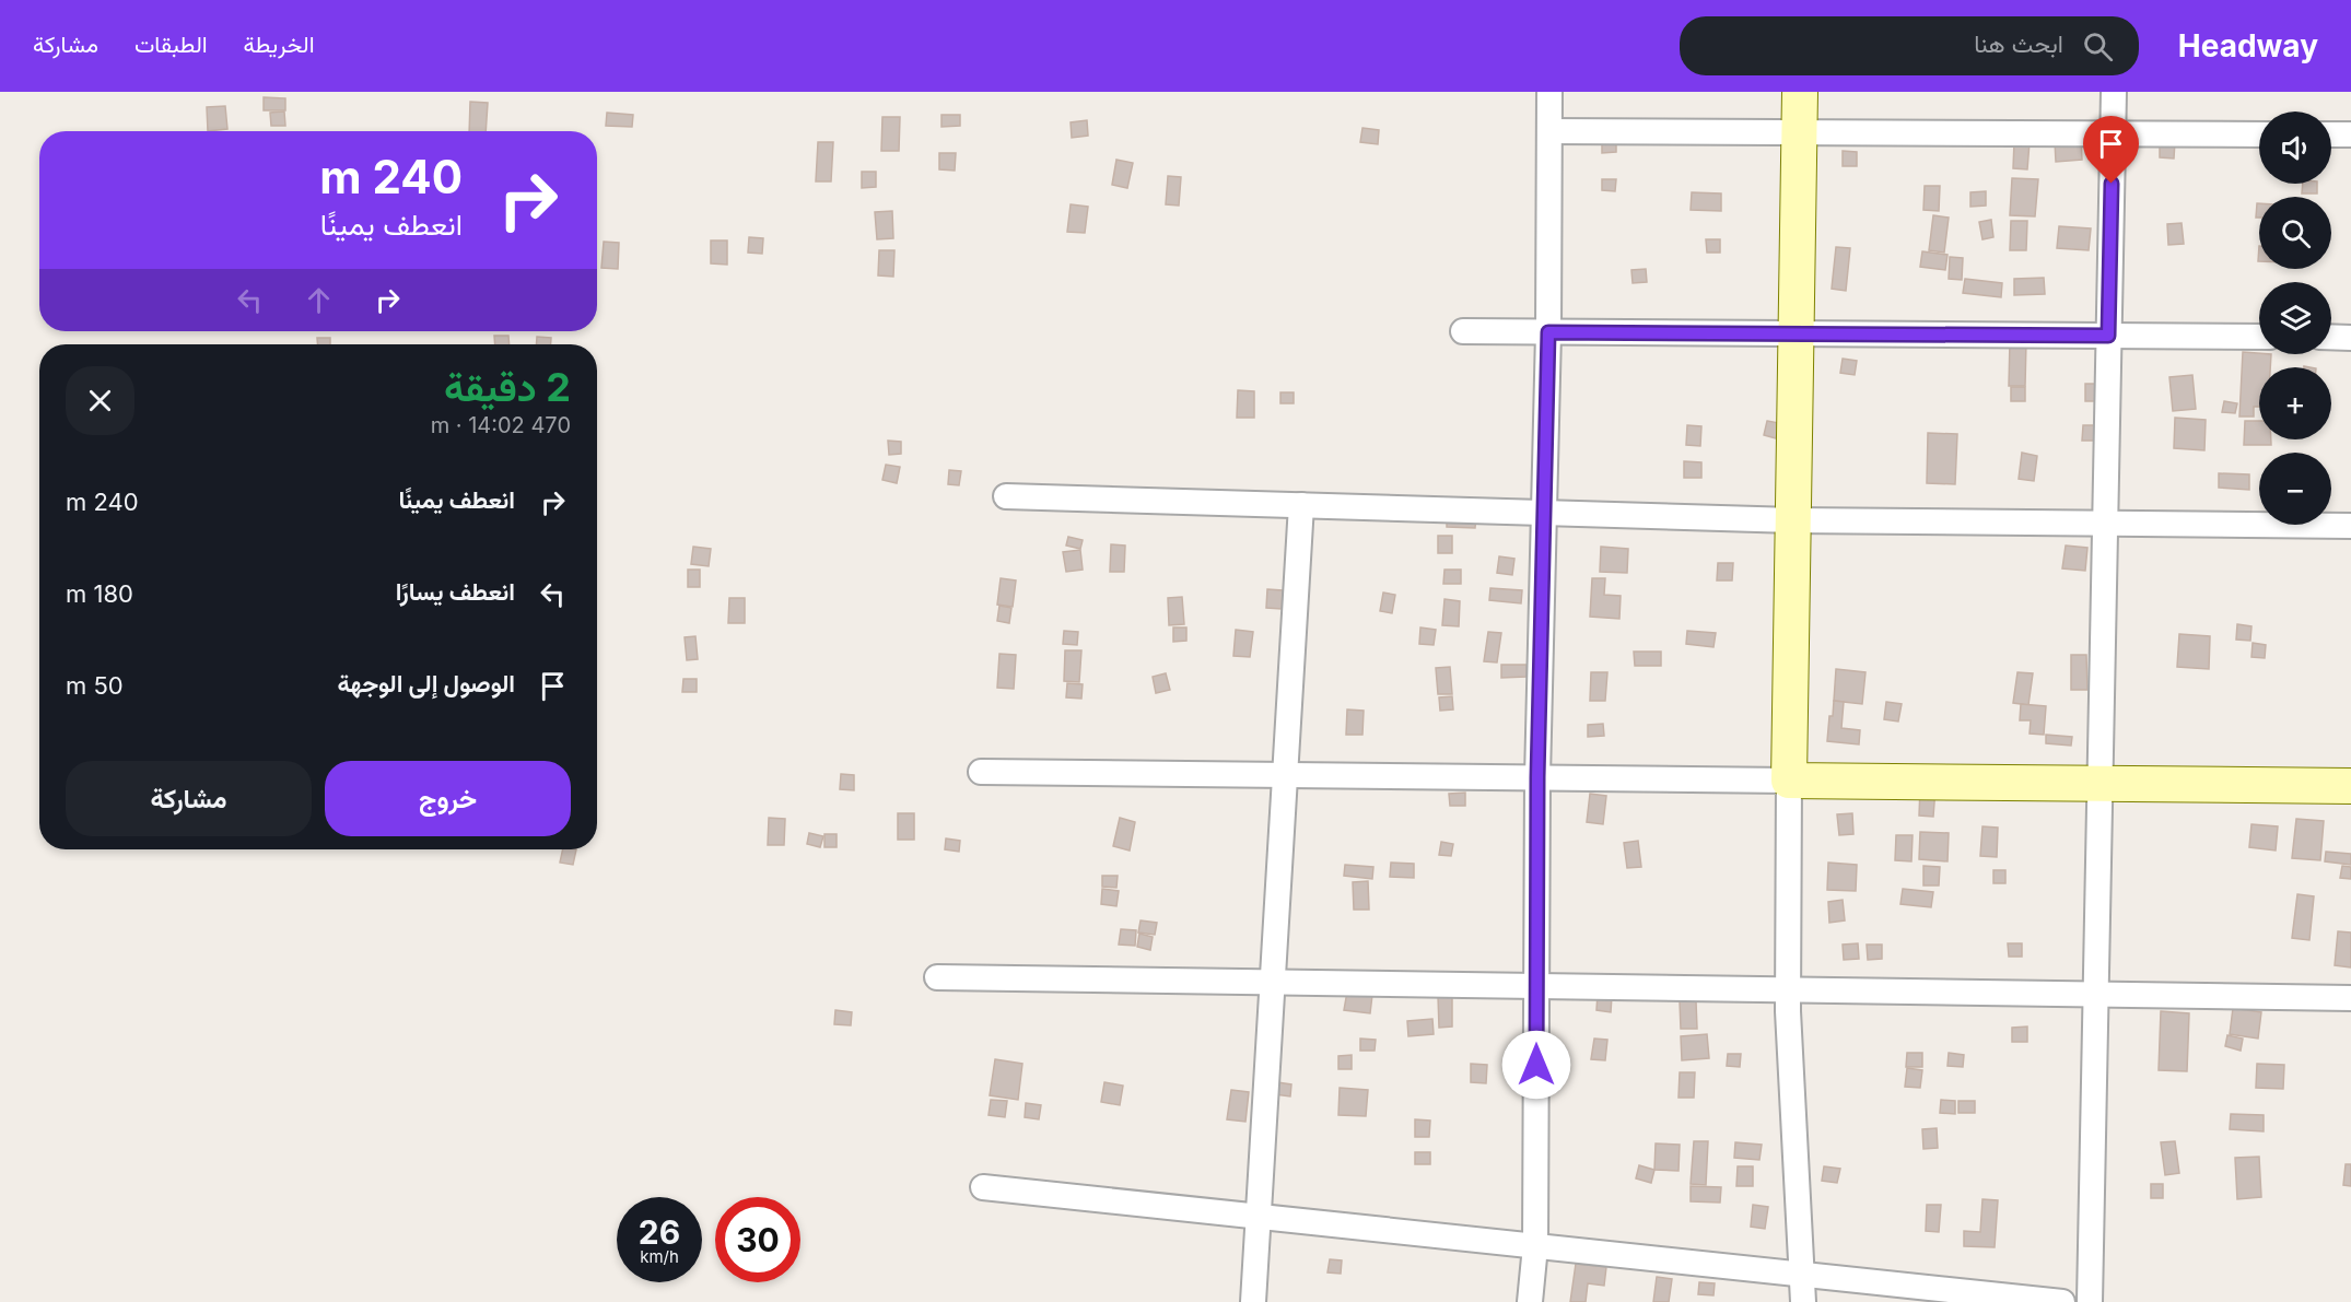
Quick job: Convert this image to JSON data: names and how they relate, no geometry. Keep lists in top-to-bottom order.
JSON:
{
  "page": {
    "header": "Headway",
    "search": "ابحث هنا",
    "nav": ["الخريطة", "الطبقات", "مشاركة"],
    "map_buttons": ["+", "−"],
    "turn": ["240 m", "انعطف يمينًا"],
    "heading": ["2 دقيقة", "470 m · 14:02"],
    "list": [
      {
        "name": "انعطف يمينًا",
        "value": "240 m"
      },
      {
        "name": "انعطف يسارًا",
        "value": "180 m"
      },
      {
        "name": "الوصول إلى الوجهة",
        "value": "50 m"
      }
    ],
    "buttons": ["خروج", "مشاركة"],
    "speed": "26 km/h",
    "limit": "30"
  }
}
